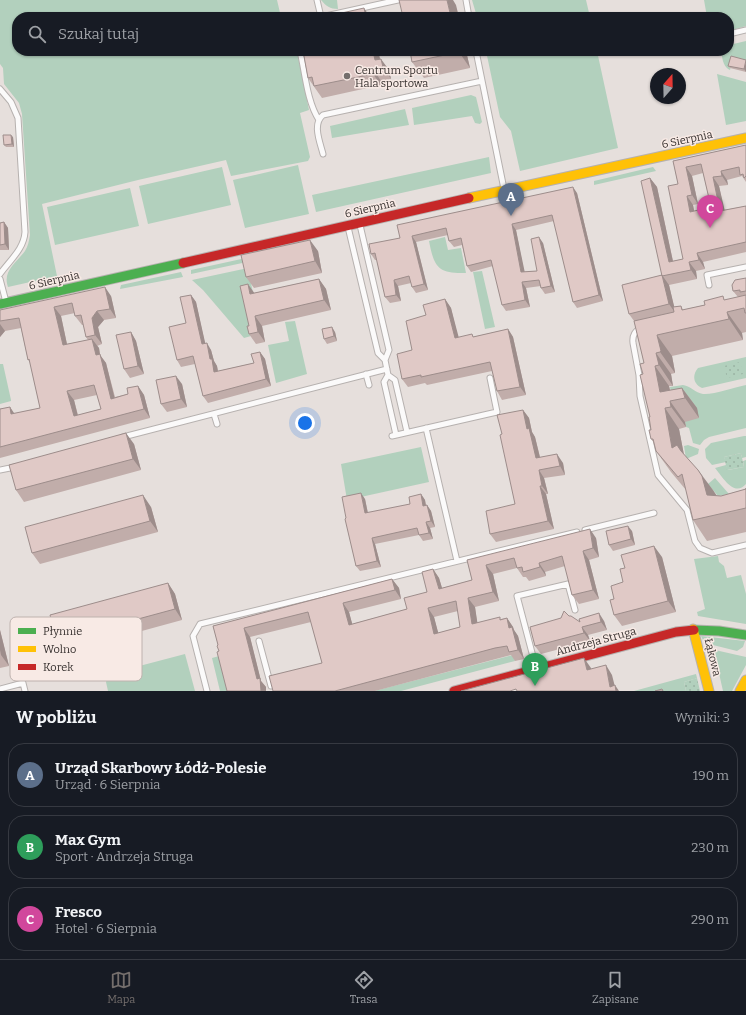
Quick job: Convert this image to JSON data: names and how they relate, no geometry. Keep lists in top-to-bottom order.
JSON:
{
  "streets": {
    "street": ["6 Sierpnia", "Andrzeja Struga", "Łąkowa"]
  },
  "crossings": [
    ["Andrzeja Struga", "Łąkowa"]
  ],
  "places": ["Centrum Sportu Hala sportowa"],
  "legend": ["Płynnie", "Wolno", "Korek"],
  "north": "top",
  "page": {
    "search": "Szukaj tutaj",
    "pins": ["A", "C", "B"],
    "heading": ["W pobliżu", "Wyniki: 3"],
    "list": [
      {
        "mark": "A",
        "name": "Urząd Skarbowy Łódż-Polesie",
        "note": "Urząd · 6 Sierpnia",
        "value": "190 m"
      },
      {
        "mark": "B",
        "name": "Max Gym",
        "note": "Sport · Andrzeja Struga",
        "value": "230 m"
      },
      {
        "mark": "C",
        "name": "Fresco",
        "note": "Hotel · 6 Sierpnia",
        "value": "290 m"
      }
    ],
    "nav": ["Mapa", "Trasa", "Zapisane"]
  }
}
